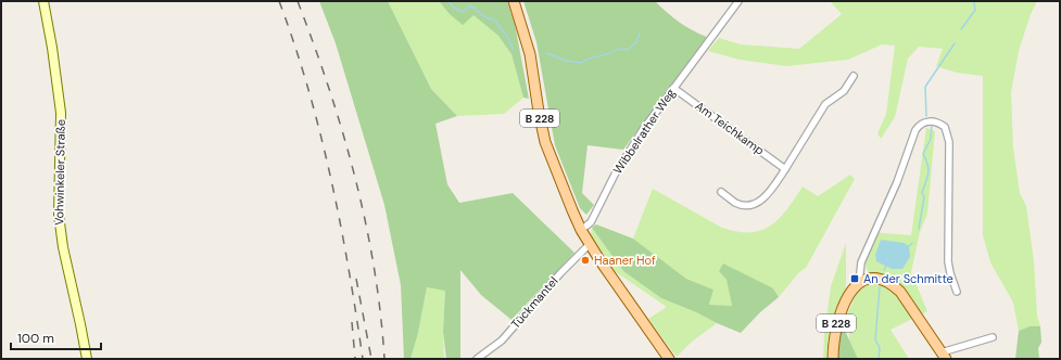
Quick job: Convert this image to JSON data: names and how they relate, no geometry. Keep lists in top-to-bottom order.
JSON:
{
  "streets": {
    "main road": ["B 228"],
    "street": [
      "Am Teichkamp",
      "Wibbelrather Weg",
      "Vohwinkeler Straße",
      "Tückmantel"
    ]
  },
  "crossings": [
    ["B 228", "Wibbelrather Weg"],
    ["B 228", "Tückmantel"],
    ["Am Teichkamp", "Wibbelrather Weg"]
  ],
  "places": {
    "other": ["Haaner Hof"],
    "transit": ["An der Schmitte"]
  },
  "scale_bar": "100 m"
}
